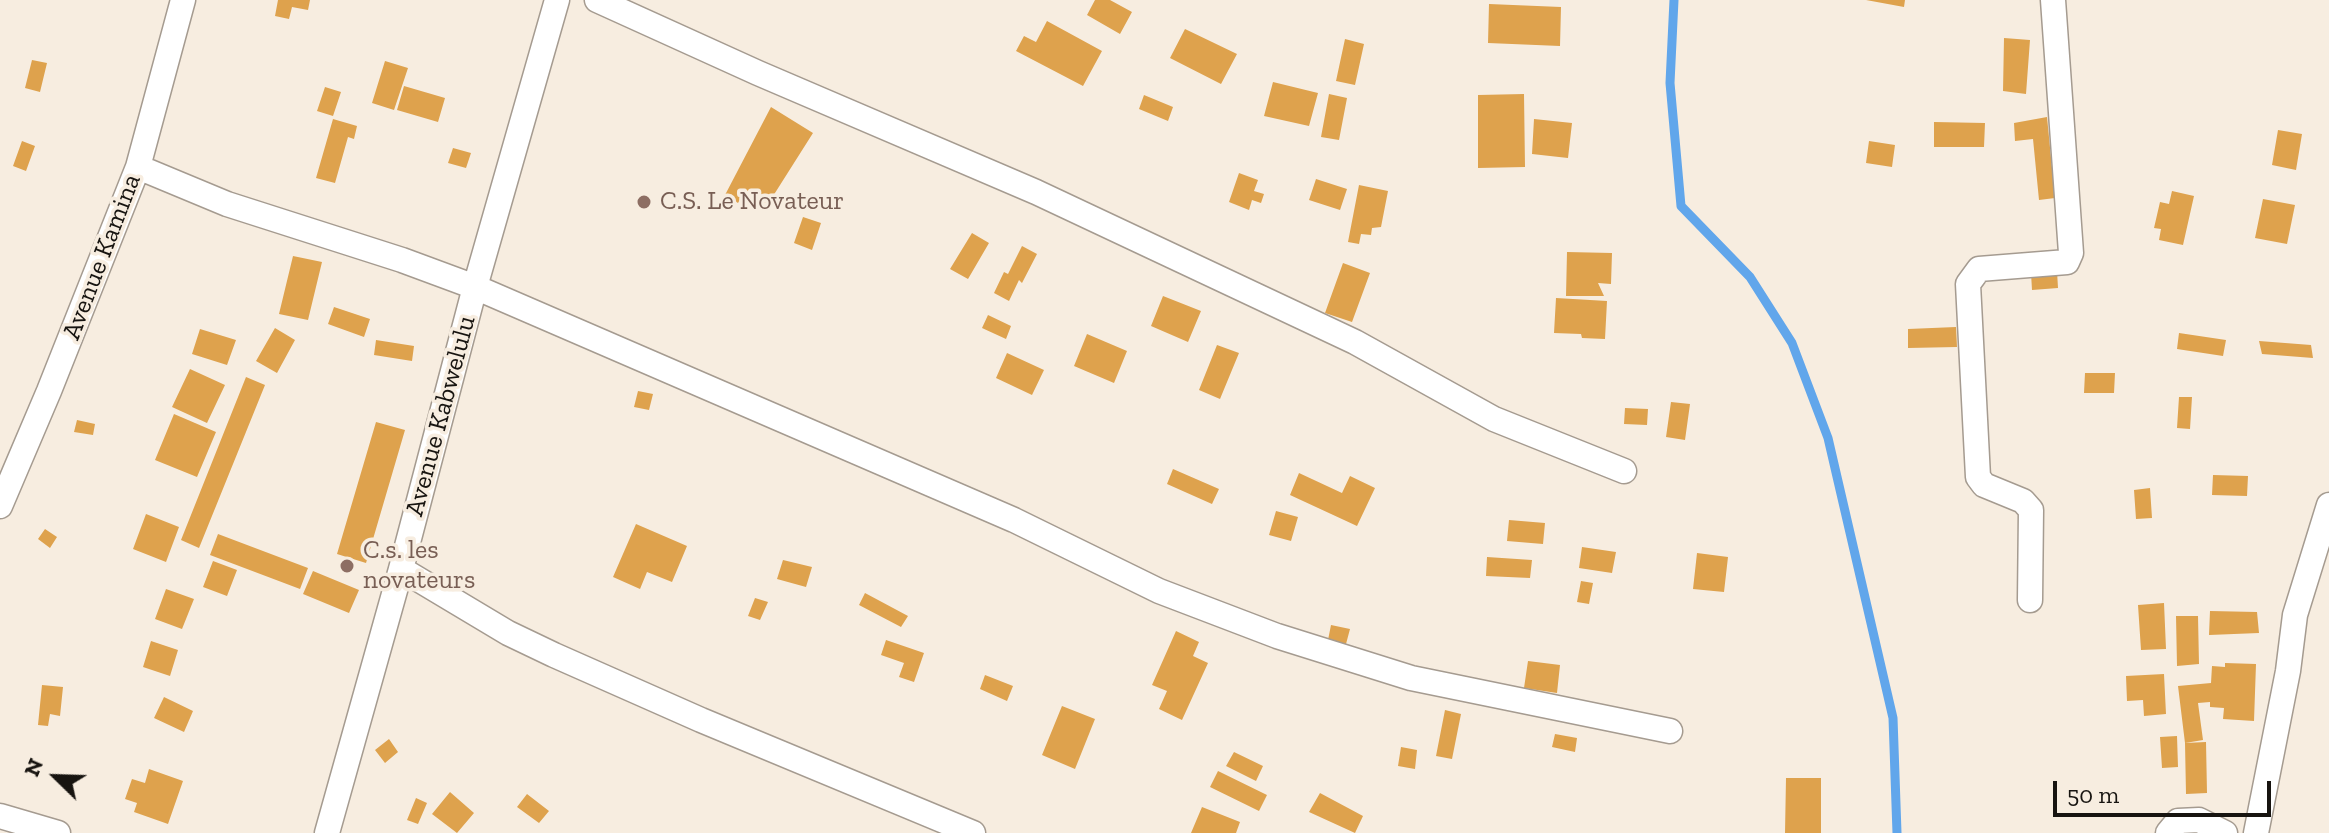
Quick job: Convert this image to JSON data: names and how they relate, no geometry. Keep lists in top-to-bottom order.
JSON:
{
  "streets": {
    "street": ["Avenue Kamina", "Avenue Kabwelulu"]
  },
  "places": ["C.S. Le Novateur", "C.s. les novateurs"],
  "scale_bar": "50 m",
  "north": "top left"
}
